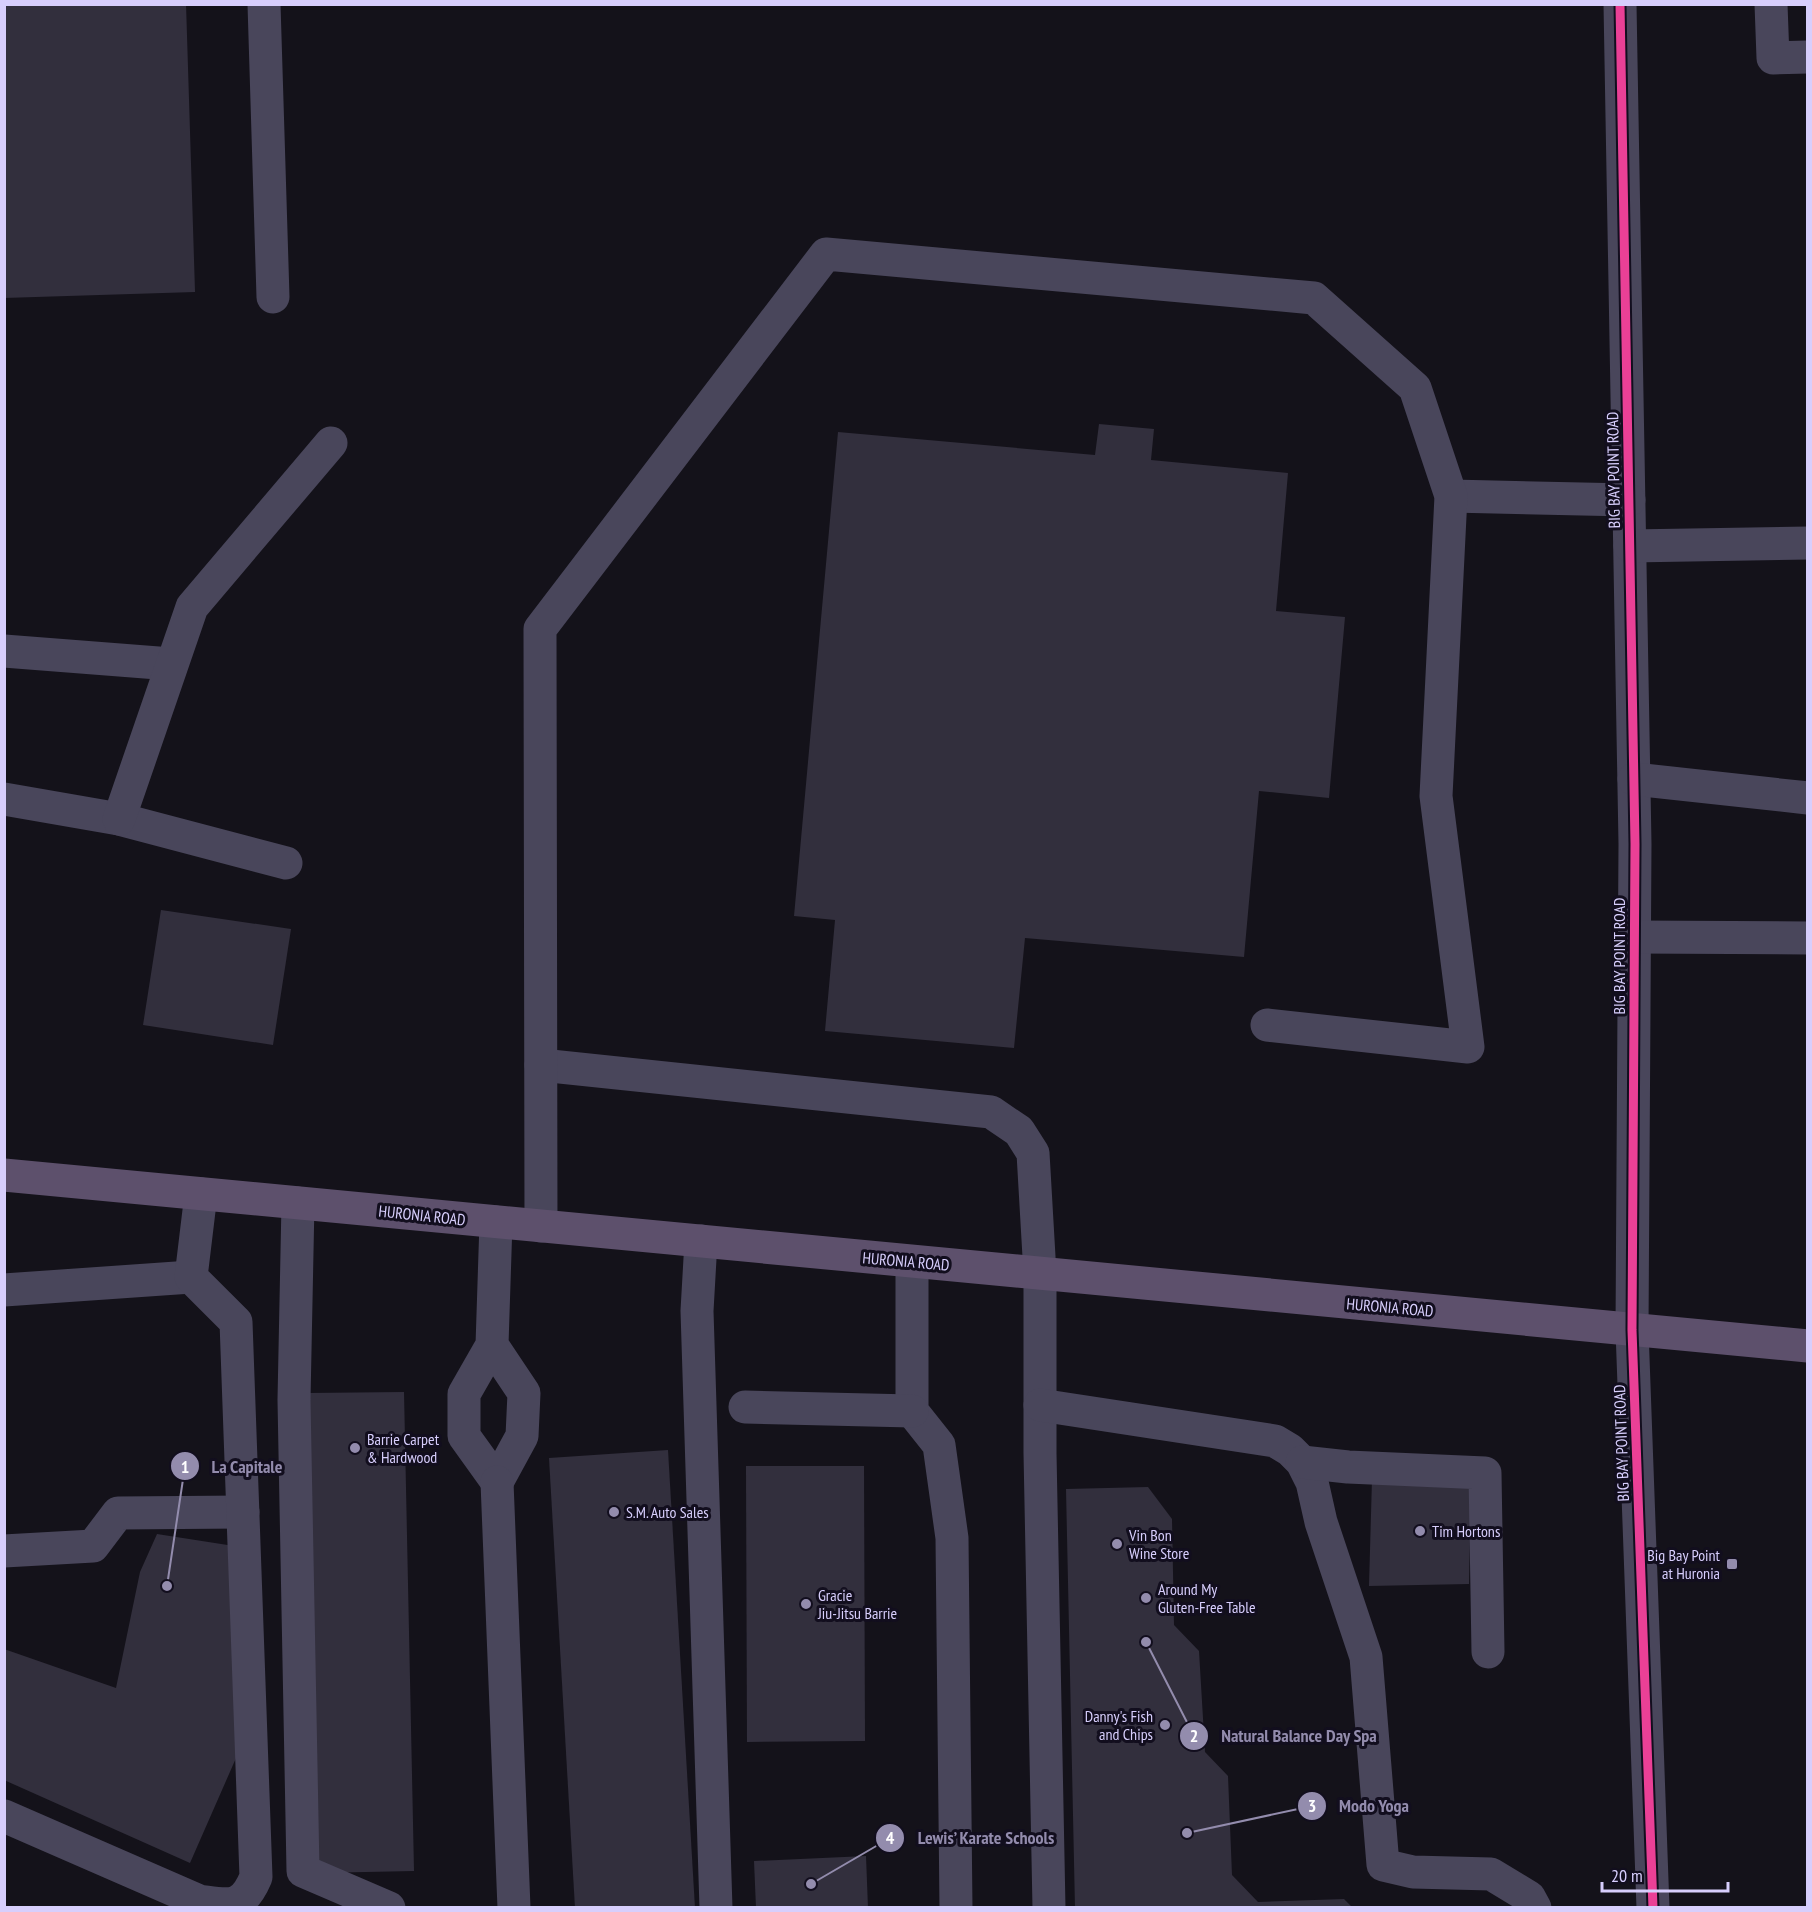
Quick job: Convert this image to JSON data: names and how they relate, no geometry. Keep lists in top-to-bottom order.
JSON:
{
  "streets": {
    "main road": ["HURONIA ROAD"],
    "street": ["BIG BAY POINT ROAD"]
  },
  "crossings": [
    ["BIG BAY POINT ROAD", "HURONIA ROAD"]
  ],
  "places": {
    "other": [
      "Barrie Carpet & Hardwood",
      "S.M. Auto Sales",
      "Tim Hortons",
      "Vin Bon Wine Store",
      "La Capitale",
      "Around My Gluten-Free Table",
      "Gracie Jiu-Jitsu Barrie",
      "Natural Balance Day Spa",
      "Danny's Fish and Chips",
      "Modo Yoga",
      "Lewis’ Karate Schools"
    ],
    "transit": ["Big Bay Point at Huronia"]
  },
  "scale_bar": "20 m"
}
